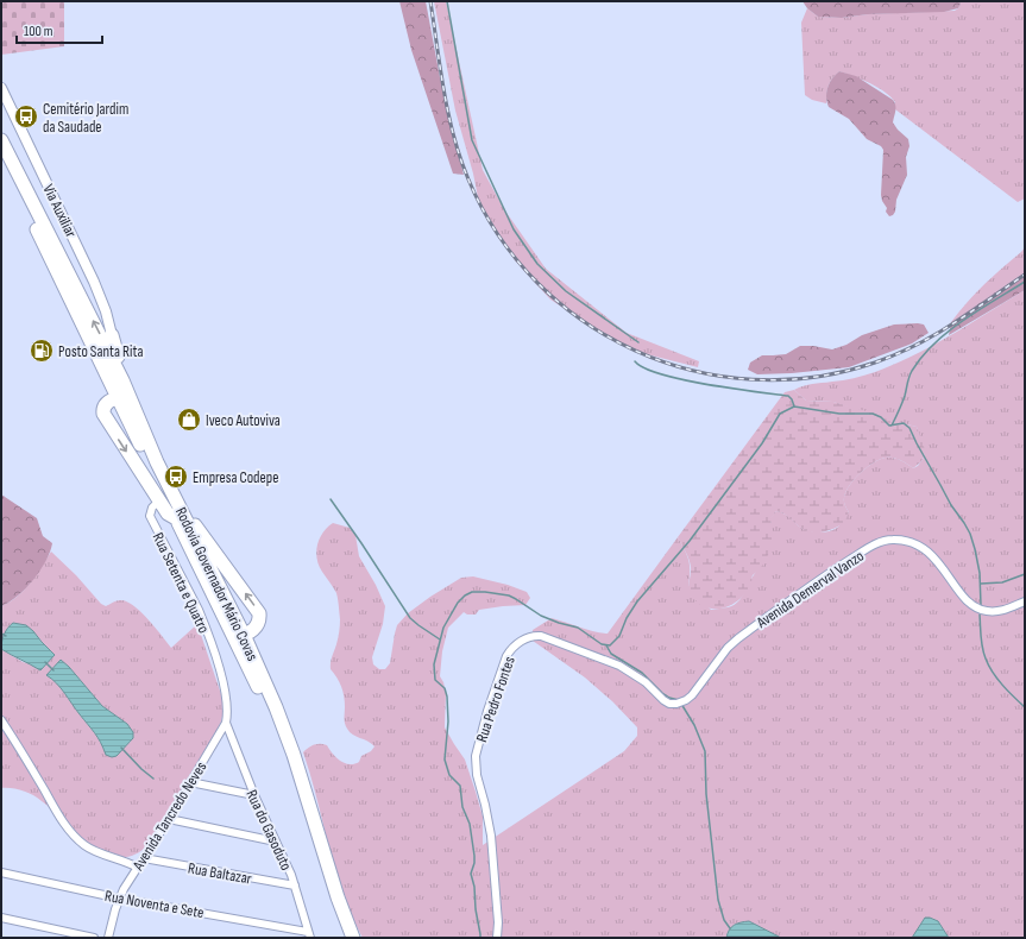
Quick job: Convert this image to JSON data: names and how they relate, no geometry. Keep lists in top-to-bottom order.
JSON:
{
  "streets": {
    "highway": ["Rodovia Governador Mário Covas"],
    "street": [
      "Via Auxiliar",
      "Rua Setenta e Quatro",
      "Avenida Demerval Vanzo",
      "Rua Pedro Fontes",
      "Avenida Tancredo Neves",
      "Rua do Gasoduto",
      "Rua Baltazar",
      "Rua Noventa e Sete"
    ]
  },
  "crossings": [
    ["Via Auxiliar", "Rodovia Governador Mário Covas"],
    ["Rua Setenta e Quatro", "Avenida Tancredo Neves"],
    ["Rua Setenta e Quatro", "Rua do Gasoduto"],
    ["Avenida Demerval Vanzo", "Rua Pedro Fontes"],
    ["Avenida Tancredo Neves", "Rua do Gasoduto"],
    ["Avenida Tancredo Neves", "Rua Baltazar"],
    ["Avenida Tancredo Neves", "Rua Noventa e Sete"],
    ["Rua do Gasoduto", "Rua Baltazar"],
    ["Rua do Gasoduto", "Rua Noventa e Sete"]
  ],
  "places": {
    "bus stop": ["Cemitério Jardim da Saudade", "Empresa Codepe"],
    "fuel station": ["Posto Santa Rita"],
    "shop": ["Iveco Autoviva"]
  },
  "scale_bar": "100 m"
}
